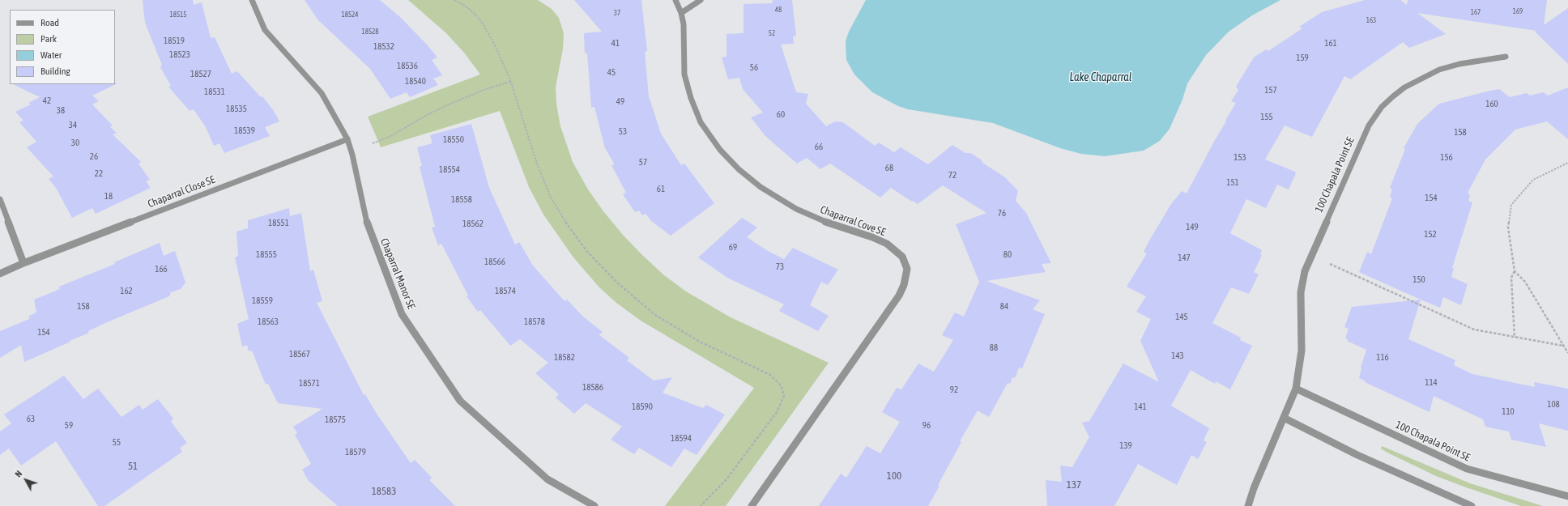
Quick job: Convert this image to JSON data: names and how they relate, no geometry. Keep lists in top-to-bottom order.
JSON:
{
  "streets": {
    "street": [
      "100 Chapala Point SE",
      "Chaparral Close SE",
      "Chaparral Cove SE",
      "Chaparral Manor SE"
    ]
  },
  "crossings": [
    ["Chaparral Close SE", "Chaparral Manor SE"]
  ],
  "water": ["Lake Chaparral"],
  "house_numbers": [
    "48",
    "169",
    "167",
    "37",
    "18515",
    "18524",
    "163",
    "18528",
    "52",
    "18519",
    "41",
    "161",
    "18532",
    "18523",
    "159",
    "18536",
    "56",
    "45",
    "18527",
    "18540",
    "157",
    "18531",
    "42",
    "49",
    "160",
    "18535",
    "38",
    "60",
    "155",
    "34",
    "18539",
    "53",
    "158",
    "18550",
    "30",
    "66",
    "26",
    "153",
    "156",
    "57",
    "68",
    "18554",
    "22",
    "72",
    "151",
    "61",
    "18",
    "154",
    "18558",
    "76",
    "18551",
    "18562",
    "149",
    "152",
    "69",
    "18555",
    "80",
    "147",
    "18566",
    "73",
    "166",
    "150",
    "162",
    "18574",
    "18559",
    "158",
    "84",
    "145",
    "18563",
    "18578",
    "154",
    "88",
    "18567",
    "143",
    "18582",
    "116",
    "114",
    "18571",
    "18586",
    "92",
    "108",
    "18590",
    "141",
    "110",
    "63",
    "18575",
    "59",
    "96",
    "18594",
    "55",
    "139",
    "18579",
    "51",
    "100",
    "137",
    "18583"
  ],
  "legend": [
    "Road",
    "Park",
    "Water",
    "Building"
  ],
  "north": "top left"
}
